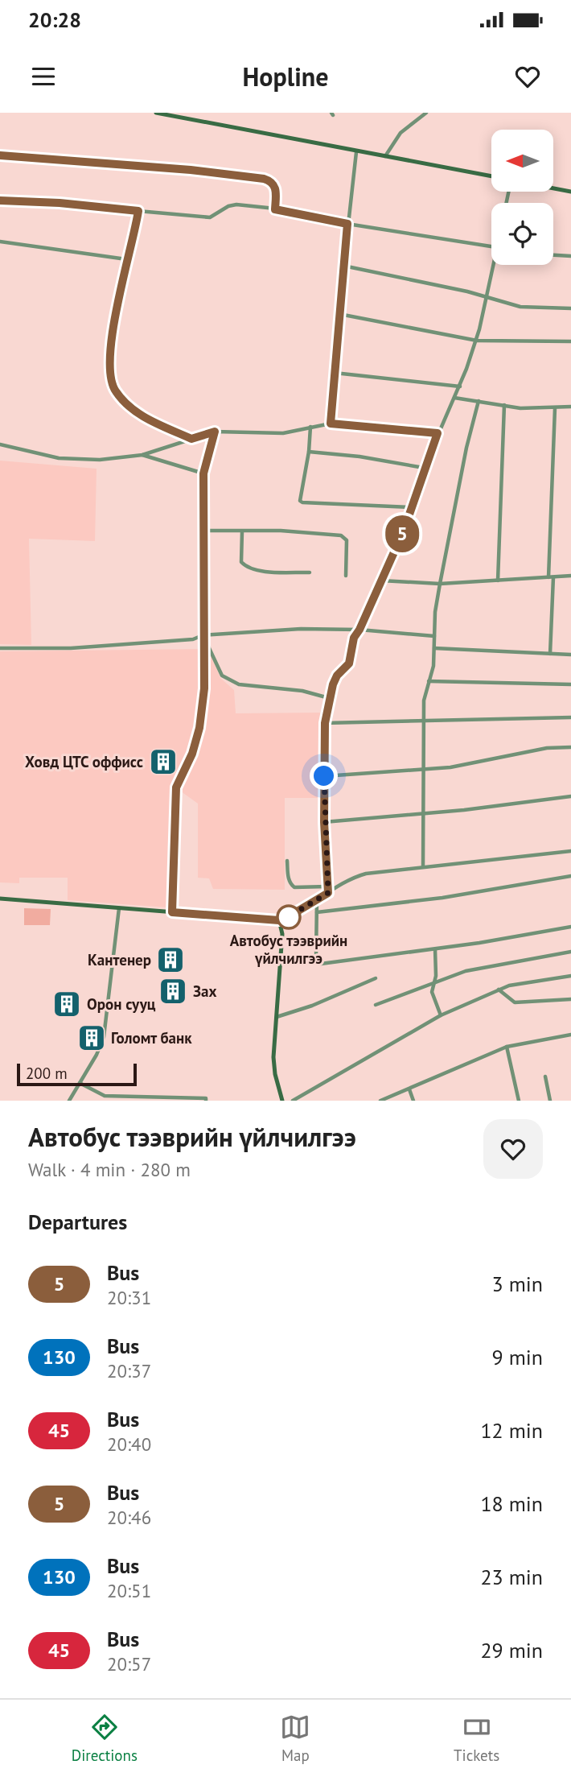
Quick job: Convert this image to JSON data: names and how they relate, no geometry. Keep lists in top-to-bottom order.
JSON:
{
  "places": {
    "building": [
      "Ховд ЦТС оффисс",
      "Кантенер",
      "Зах",
      "Орон сууц",
      "Голомт банк"
    ],
    "other": ["Автобус тээврийн үйлчилгээ"]
  },
  "lines": ["bus line 5"],
  "scale_bar": "200 m",
  "north": "left",
  "page": {
    "status": "20:28",
    "header": "Hopline",
    "on_map": "5",
    "scale": "200 m",
    "heading": [
      ["Автобус тээврийн үйлчилгээ", "Walk · 4 min · 280 m"],
      "Departures"
    ],
    "list": [
      {
        "mark": "5",
        "name": "Bus",
        "note": "20:31",
        "value": "3 min"
      },
      {
        "mark": "130",
        "name": "Bus",
        "note": "20:37",
        "value": "9 min"
      },
      {
        "mark": "45",
        "name": "Bus",
        "note": "20:40",
        "value": "12 min"
      },
      {
        "mark": "5",
        "name": "Bus",
        "note": "20:46",
        "value": "18 min"
      },
      {
        "mark": "130",
        "name": "Bus",
        "note": "20:51",
        "value": "23 min"
      },
      {
        "mark": "45",
        "name": "Bus",
        "note": "20:57",
        "value": "29 min"
      }
    ],
    "tabs": ["Directions", "Map", "Tickets"]
  }
}
